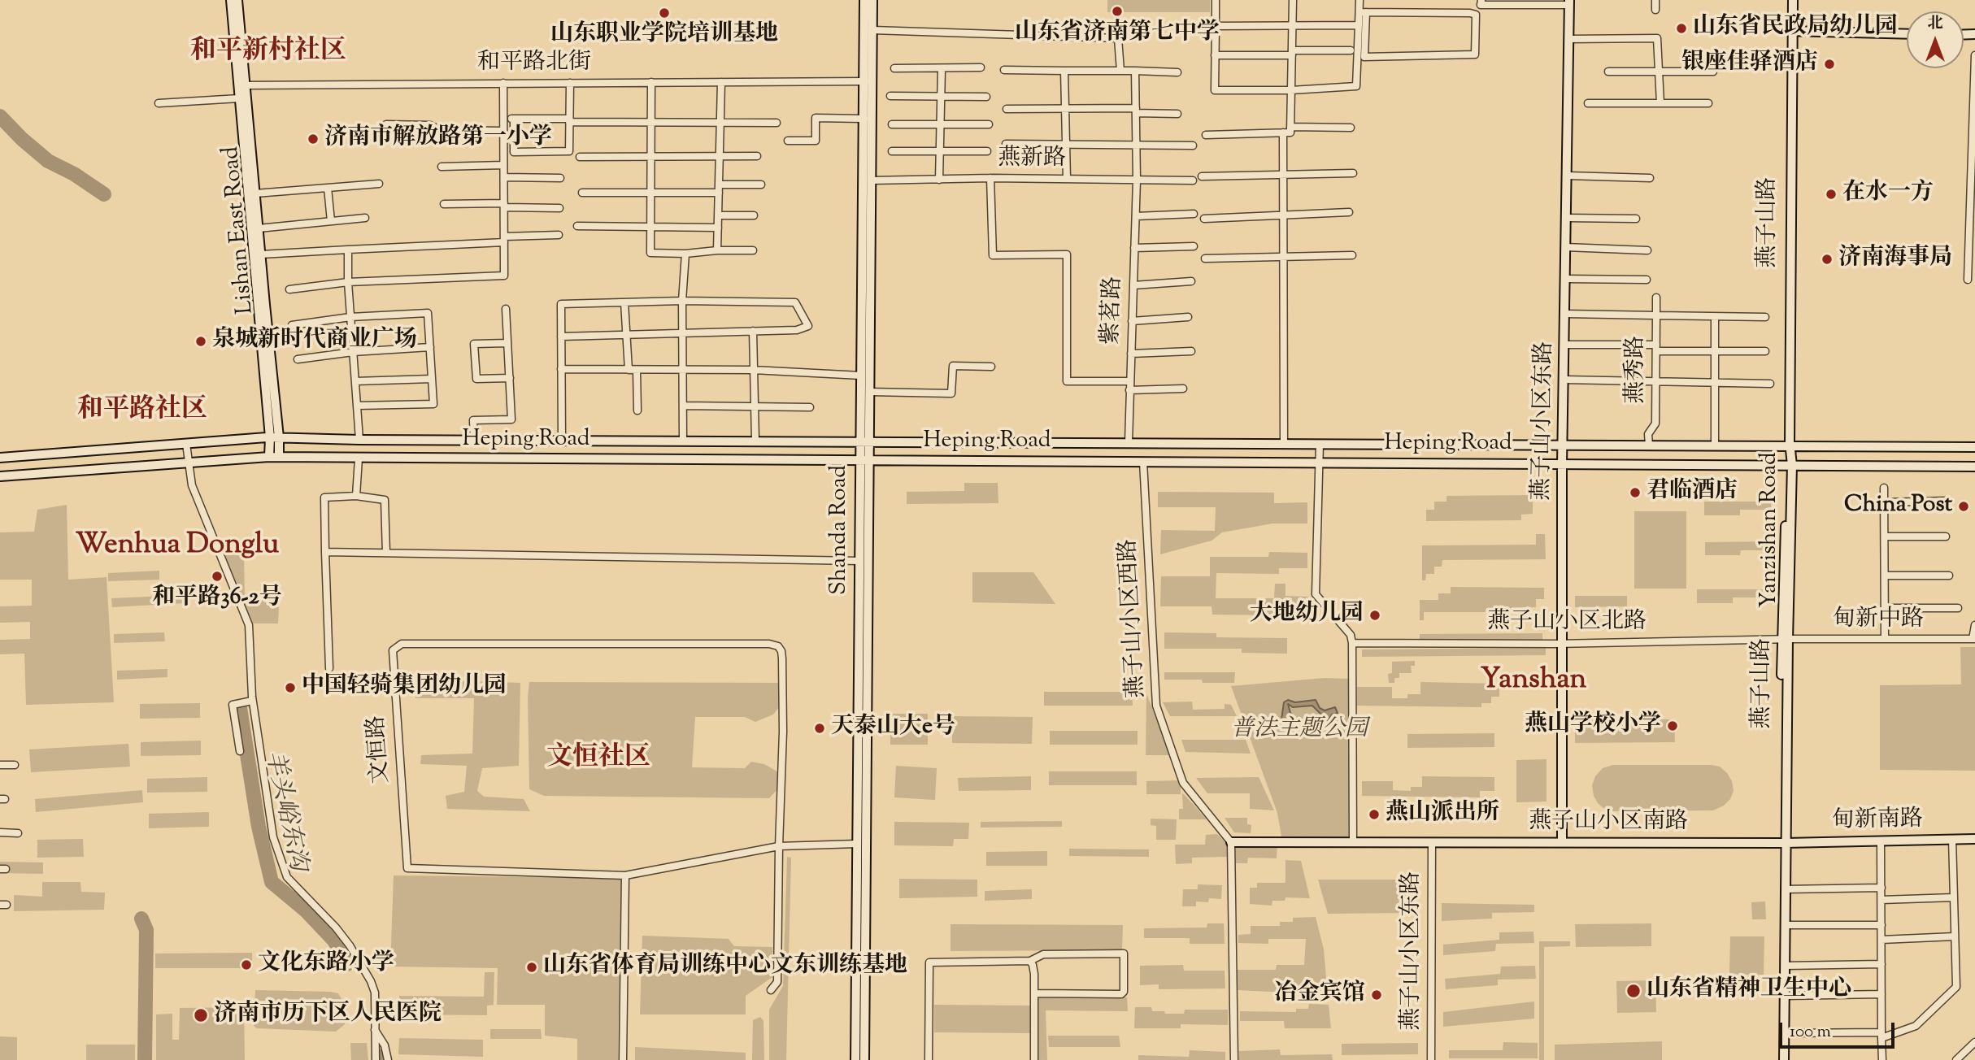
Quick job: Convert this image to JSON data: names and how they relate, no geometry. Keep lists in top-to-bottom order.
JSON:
{
  "streets": {
    "main road": [
      "燕子山路",
      "Lishan East Road",
      "燕子山小区东路",
      "Heping Road",
      "Shanda Road",
      "Yanzishan Road",
      "甸新南路",
      "燕子山小区南路"
    ],
    "street": [
      "和平路北街",
      "燕新路",
      "紫茗路",
      "燕秀路",
      "燕子山小区西路",
      "甸新中路",
      "燕子山小区北路",
      "文恒路"
    ]
  },
  "crossings": [
    ["和平路北街", "Lishan East Road"],
    ["和平路北街", "Shanda Road"],
    ["燕新路", "紫茗路"],
    ["燕新路", "Shanda Road"],
    ["燕子山路", "Heping Road"],
    ["燕子山路", "Yanzishan Road"],
    ["燕子山路", "甸新中路"],
    ["燕子山路", "燕子山小区北路"],
    ["Lishan East Road", "Heping Road"],
    ["紫茗路", "Heping Road"],
    ["燕秀路", "燕子山小区东路"],
    ["燕秀路", "Heping Road"],
    ["燕子山小区东路", "Heping Road"],
    ["燕子山小区东路", "燕子山小区北路"],
    ["燕子山小区东路", "燕子山小区南路"],
    ["Heping Road", "Shanda Road"],
    ["Heping Road", "燕子山小区西路"],
    ["Shanda Road", "文恒路"],
    ["Yanzishan Road", "甸新中路"],
    ["Yanzishan Road", "燕子山小区北路"],
    ["Yanzishan Road", "甸新南路"],
    ["Yanzishan Road", "燕子山小区南路"],
    ["燕子山小区西路", "燕子山小区南路"],
    ["甸新中路", "燕子山小区北路"],
    ["甸新南路", "燕子山小区南路"]
  ],
  "districts": [
    "和平新村社区",
    "和平路社区",
    "Wenhua Donglu",
    "Yanshan",
    "文恒社区"
  ],
  "water": ["羊头峪东沟"],
  "parks": ["普法主题公园"],
  "places": [
    "山东省济南第七中学",
    "山东职业学院培训基地",
    "山东省民政局幼儿园",
    "银座佳驿酒店",
    "济南市解放路第一小学",
    "在水一方",
    "济南海事局",
    "泉城新时代商业广场",
    "君临酒店",
    "China Post",
    "和平路36-2号",
    "大地幼儿园",
    "中国轻骑集团幼儿园",
    "燕山学校小学",
    "天泰山大e号",
    "燕山派出所",
    "文化东路小学",
    "山东省体育局训练中心文东训练基地",
    "山东省精神卫生中心",
    "冶金宾馆",
    "济南市历下区人民医院"
  ],
  "scale_bar": "100 m",
  "north": "top"
}
